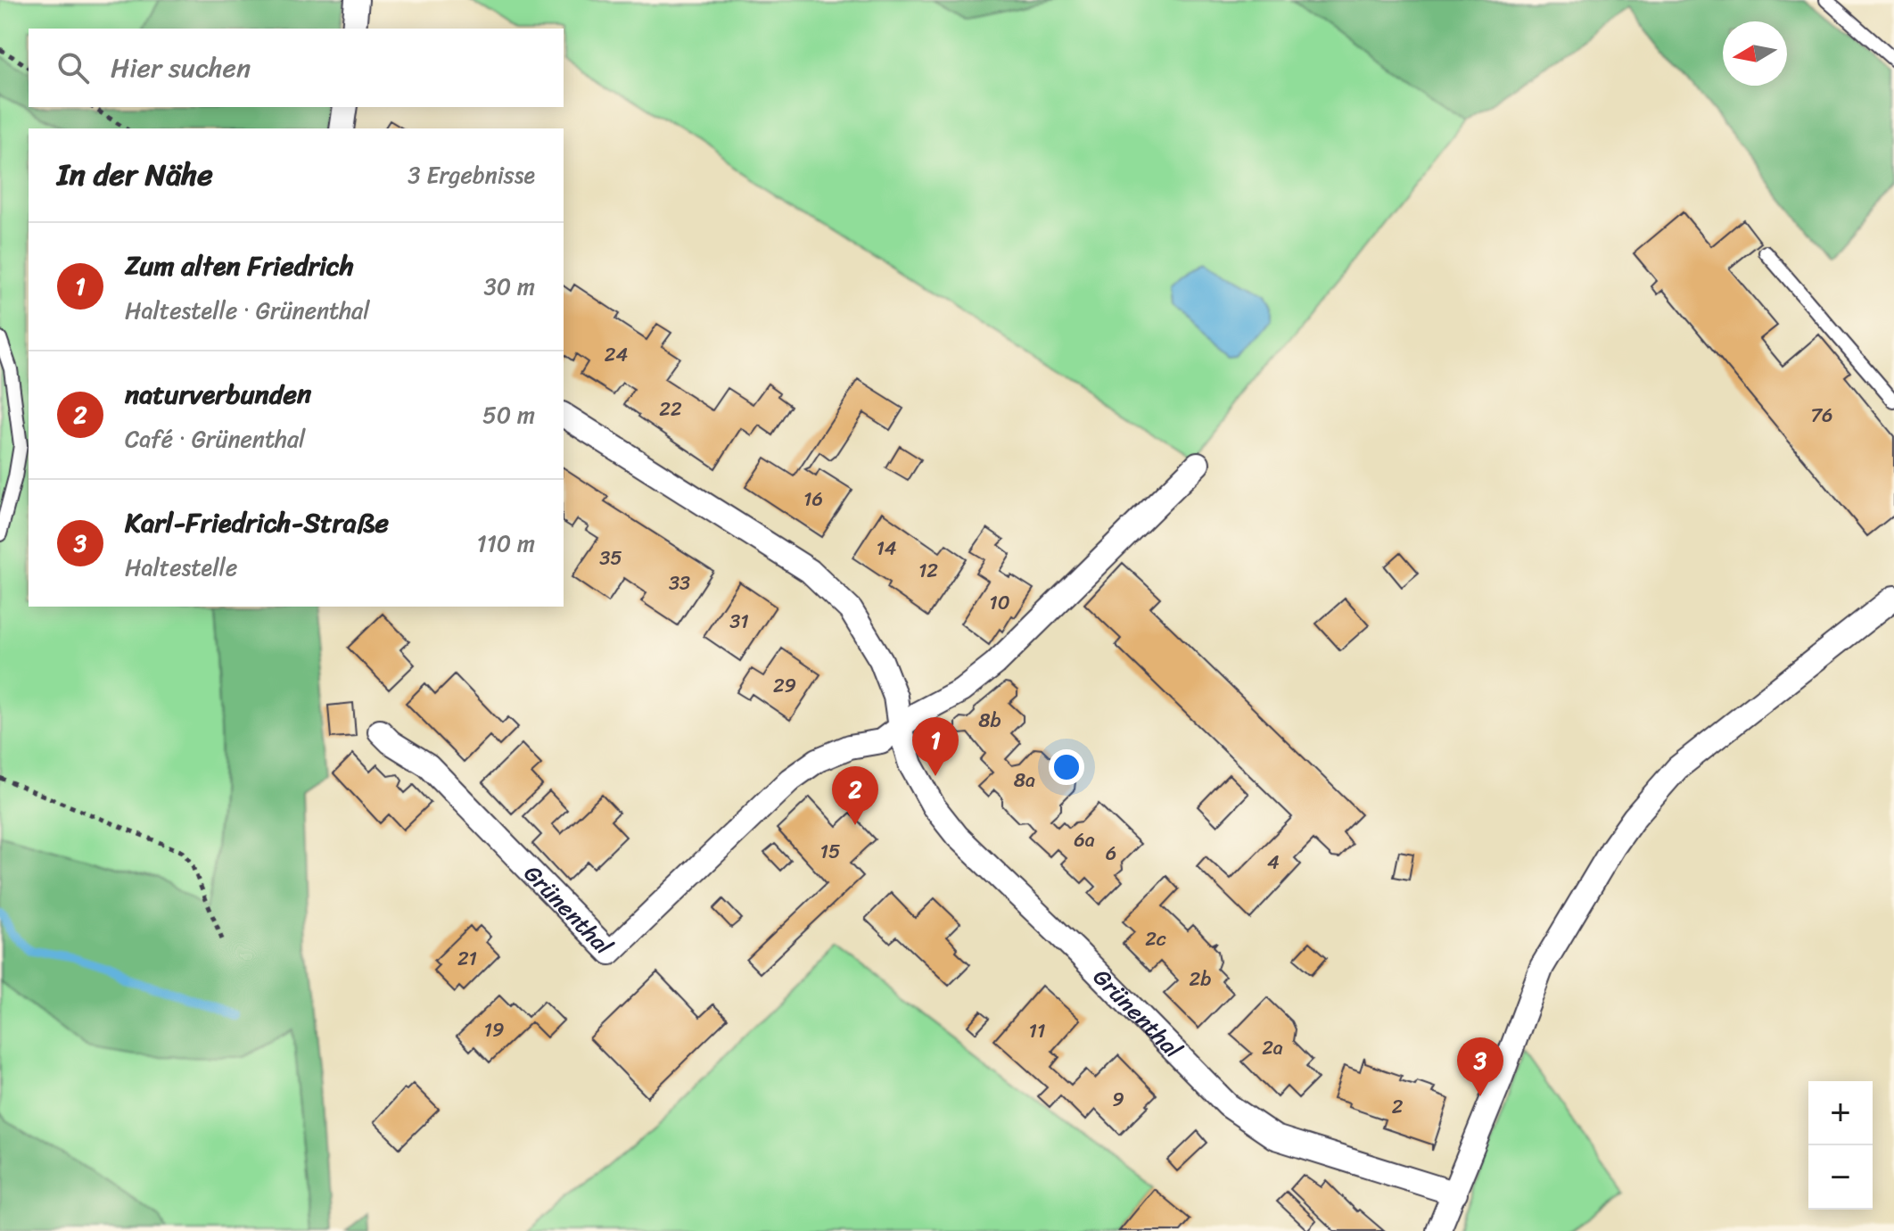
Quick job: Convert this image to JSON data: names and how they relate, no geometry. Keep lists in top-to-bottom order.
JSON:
{
  "streets": {
    "street": ["Grünenthal"]
  },
  "house_numbers": [
    "24",
    "22",
    "76",
    "16",
    "14",
    "35",
    "12",
    "33",
    "10",
    "31",
    "29",
    "8b",
    "8a",
    "6a",
    "15",
    "6",
    "4",
    "2c",
    "21",
    "2b",
    "19",
    "11",
    "2a",
    "9",
    "2"
  ],
  "north": "left",
  "page": {
    "search": "Hier suchen",
    "heading": ["In der Nähe", "3 Ergebnisse"],
    "list": [
      {
        "mark": "1",
        "name": "Zum alten Friedrich",
        "note": "Haltestelle · Grünenthal",
        "value": "30 m"
      },
      {
        "mark": "2",
        "name": "naturverbunden",
        "note": "Café · Grünenthal",
        "value": "50 m"
      },
      {
        "mark": "3",
        "name": "Karl-Friedrich-Straße",
        "note": "Haltestelle",
        "value": "110 m"
      }
    ],
    "pins": ["1", "2", "3"],
    "map_buttons": ["+", "−"]
  }
}
